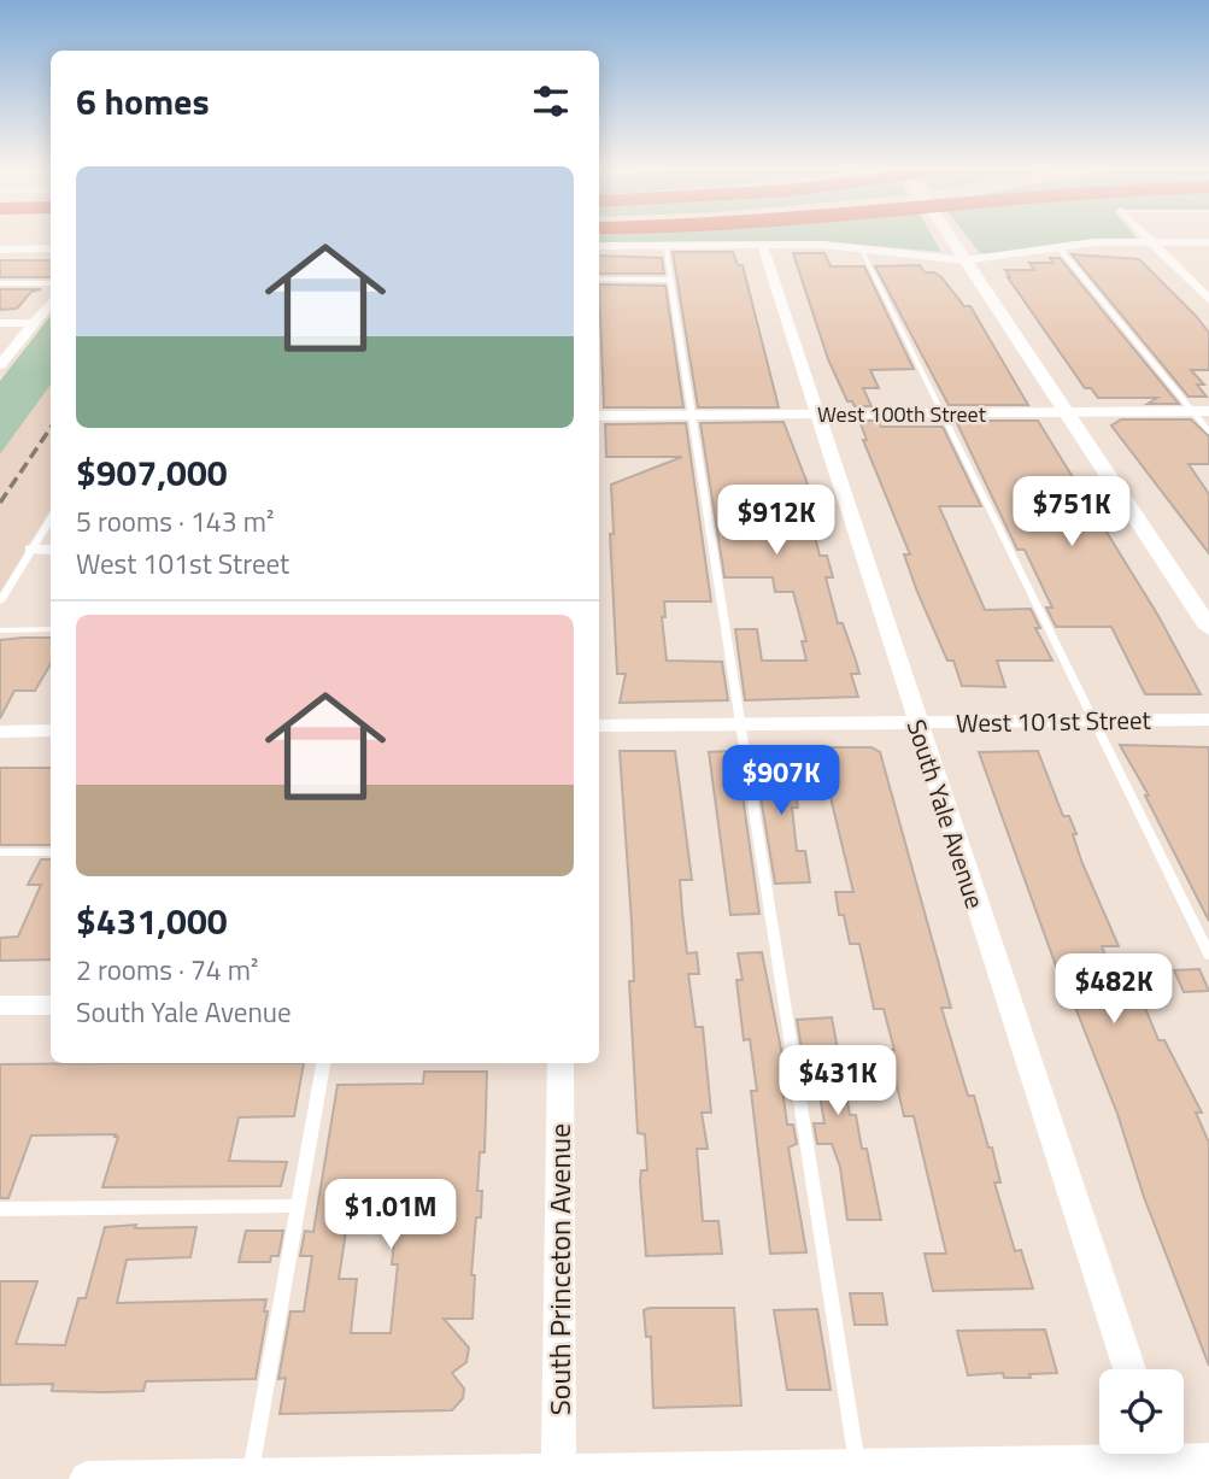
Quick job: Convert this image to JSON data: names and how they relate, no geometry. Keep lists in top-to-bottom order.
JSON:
{
  "streets": {
    "street": [
      "West 100th Street",
      "West 101st Street",
      "South Yale Avenue",
      "South Princeton Avenue"
    ]
  },
  "crossings": [
    ["West 100th Street", "South Yale Avenue"],
    ["West 101st Street", "South Yale Avenue"]
  ],
  "page": {
    "heading": "6 homes",
    "list": [
      {
        "name": "$907,000",
        "note": "5 rooms · 143 m² · West 101st Street"
      },
      {
        "name": "$431,000",
        "note": "2 rooms · 74 m² · South Yale Avenue"
      }
    ],
    "price": [
      "$751K",
      "$912K",
      "$907K",
      "$482K",
      "$431K",
      "$1.01M"
    ]
  }
}
